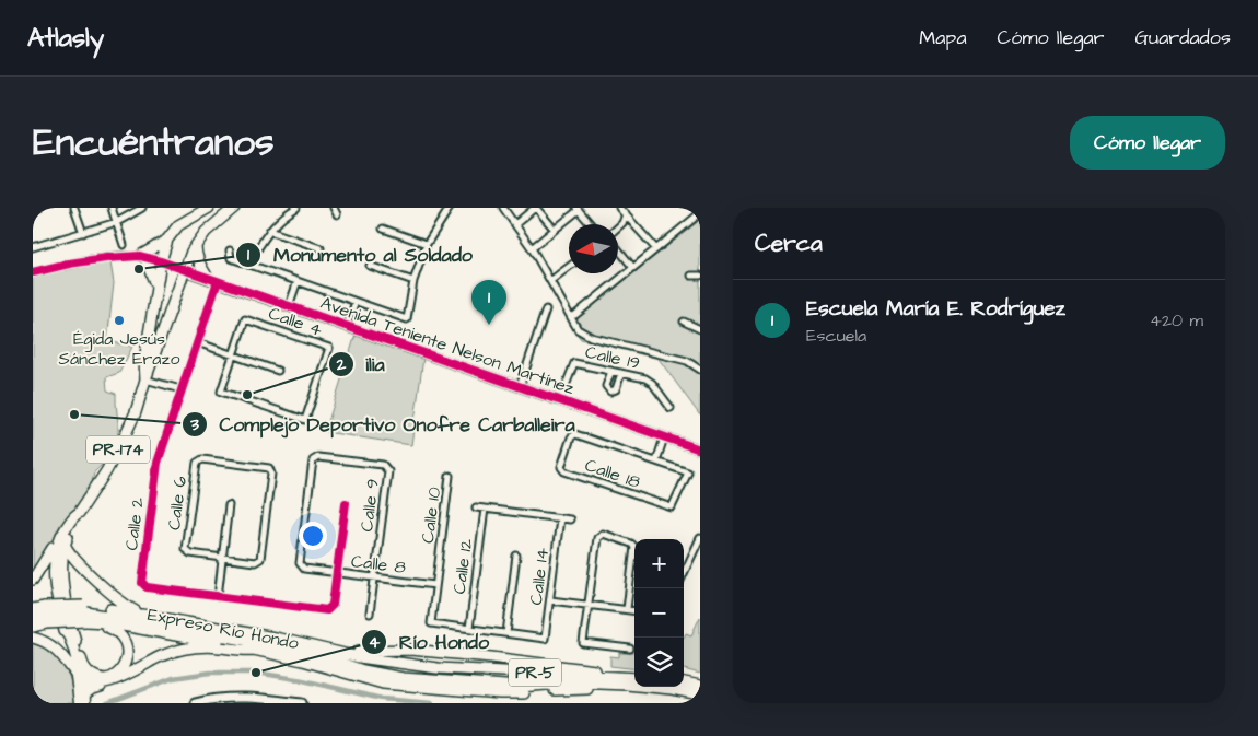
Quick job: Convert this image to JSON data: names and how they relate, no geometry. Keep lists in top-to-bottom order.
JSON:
{
  "streets": {
    "highway": ["PR-174", "Expreso Río Hondo", "PR-5"],
    "street": [
      "Calle 4",
      "Avenida Teniente Nelson Martínez",
      "Calle 19",
      "Calle 18",
      "Calle 6",
      "Calle 9",
      "Calle 10",
      "Calle 2",
      "Calle 8",
      "Calle 12",
      "Calle 14"
    ]
  },
  "crossings": [
    ["Avenida Teniente Nelson Martínez", "Calle 19"],
    ["Avenida Teniente Nelson Martínez", "PR-174"],
    ["Avenida Teniente Nelson Martínez", "Calle 18"],
    ["Avenida Teniente Nelson Martínez", "Calle 2"],
    ["Calle 9", "Calle 8"],
    ["Calle 10", "Calle 8"],
    ["Calle 10", "Calle 12"],
    ["Calle 2", "Calle 8"]
  ],
  "places": [
    "Monumento al Soldado",
    "Égida Jesús Sánchez Erazo",
    "ilia",
    "Complejo Deportivo Onofre Carballeira",
    "Río Hondo"
  ],
  "north": "left",
  "page": {
    "header": "Atlasly",
    "nav": ["Mapa", "Cómo llegar", "Guardados"],
    "title": "Encuéntranos",
    "buttons": "Cómo llegar",
    "heading": "Cerca",
    "list": [
      {
        "mark": "1",
        "name": "Escuela María E. Rodríguez",
        "note": "Escuela",
        "value": "420 m"
      }
    ],
    "pins": "1",
    "map_buttons": ["+", "−"]
  }
}
